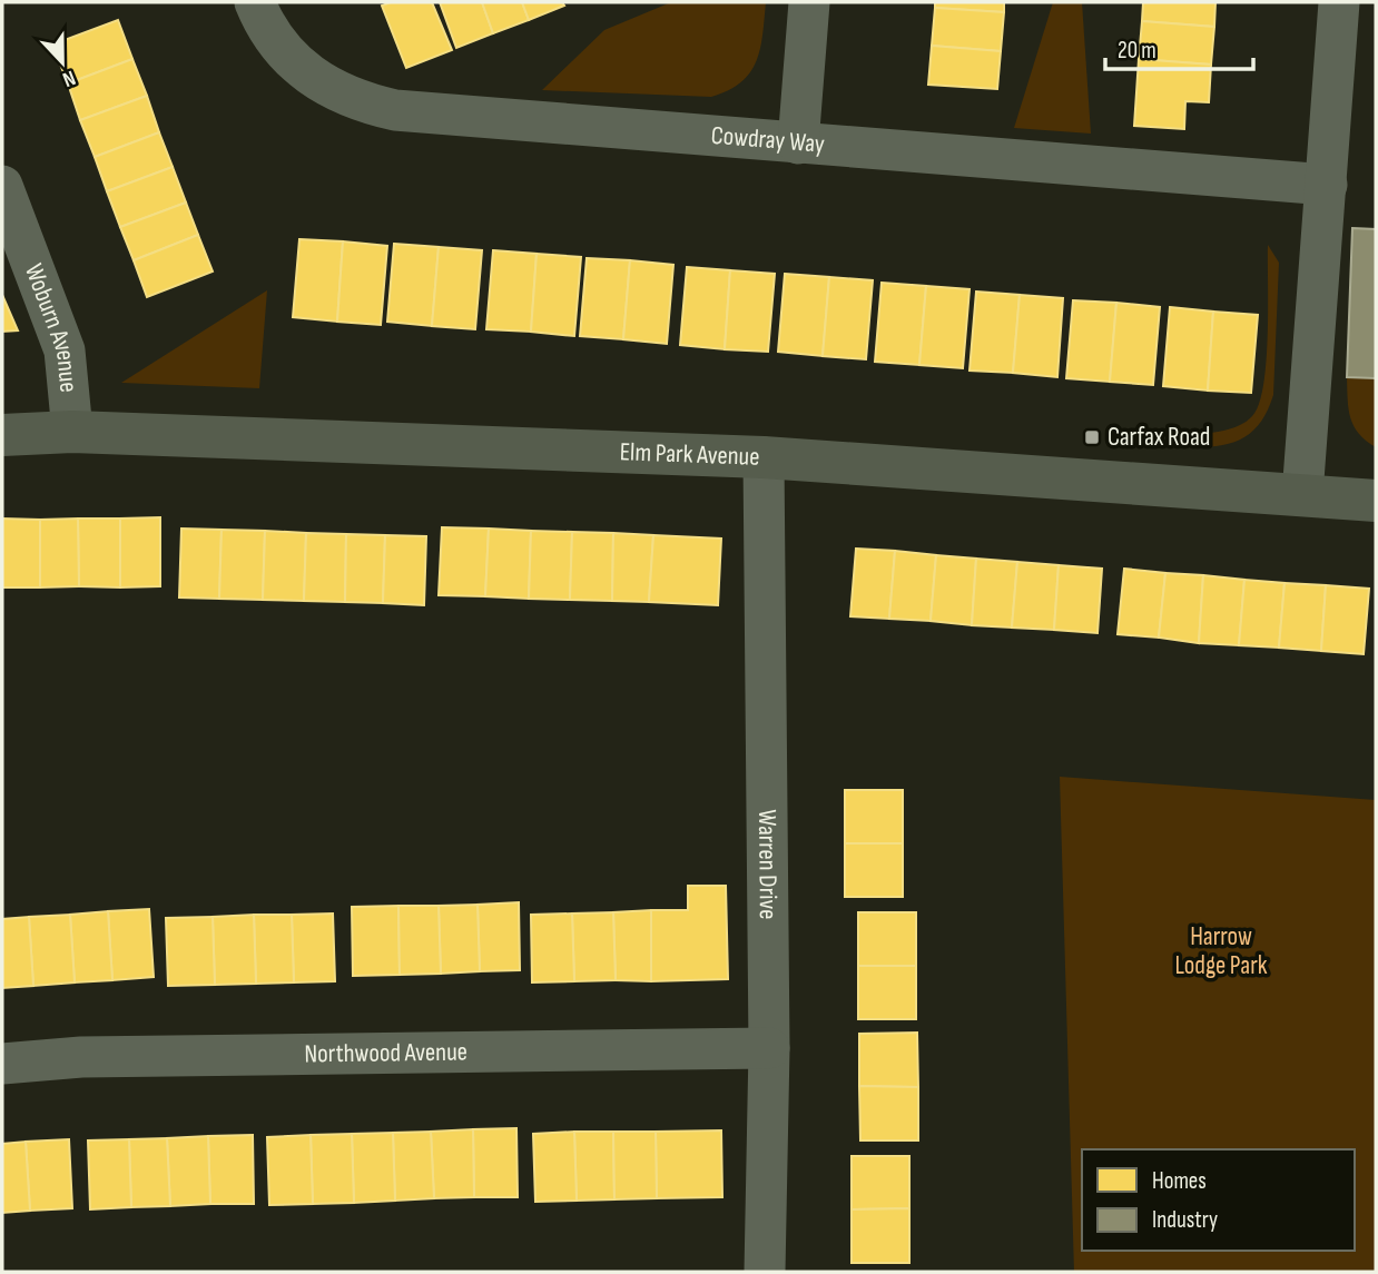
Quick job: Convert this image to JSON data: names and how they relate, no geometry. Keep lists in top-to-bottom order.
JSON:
{
  "streets": {
    "street": [
      "Cowdray Way",
      "Woburn Avenue",
      "Elm Park Avenue",
      "Warren Drive",
      "Northwood Avenue"
    ]
  },
  "crossings": [
    ["Woburn Avenue", "Elm Park Avenue"],
    ["Elm Park Avenue", "Warren Drive"],
    ["Warren Drive", "Northwood Avenue"]
  ],
  "parks": ["Harrow Lodge Park"],
  "places": {
    "transit": ["Carfax Road"]
  },
  "legend": ["Homes", "Industry"],
  "scale_bar": "20 m",
  "north": "bottom"
}
